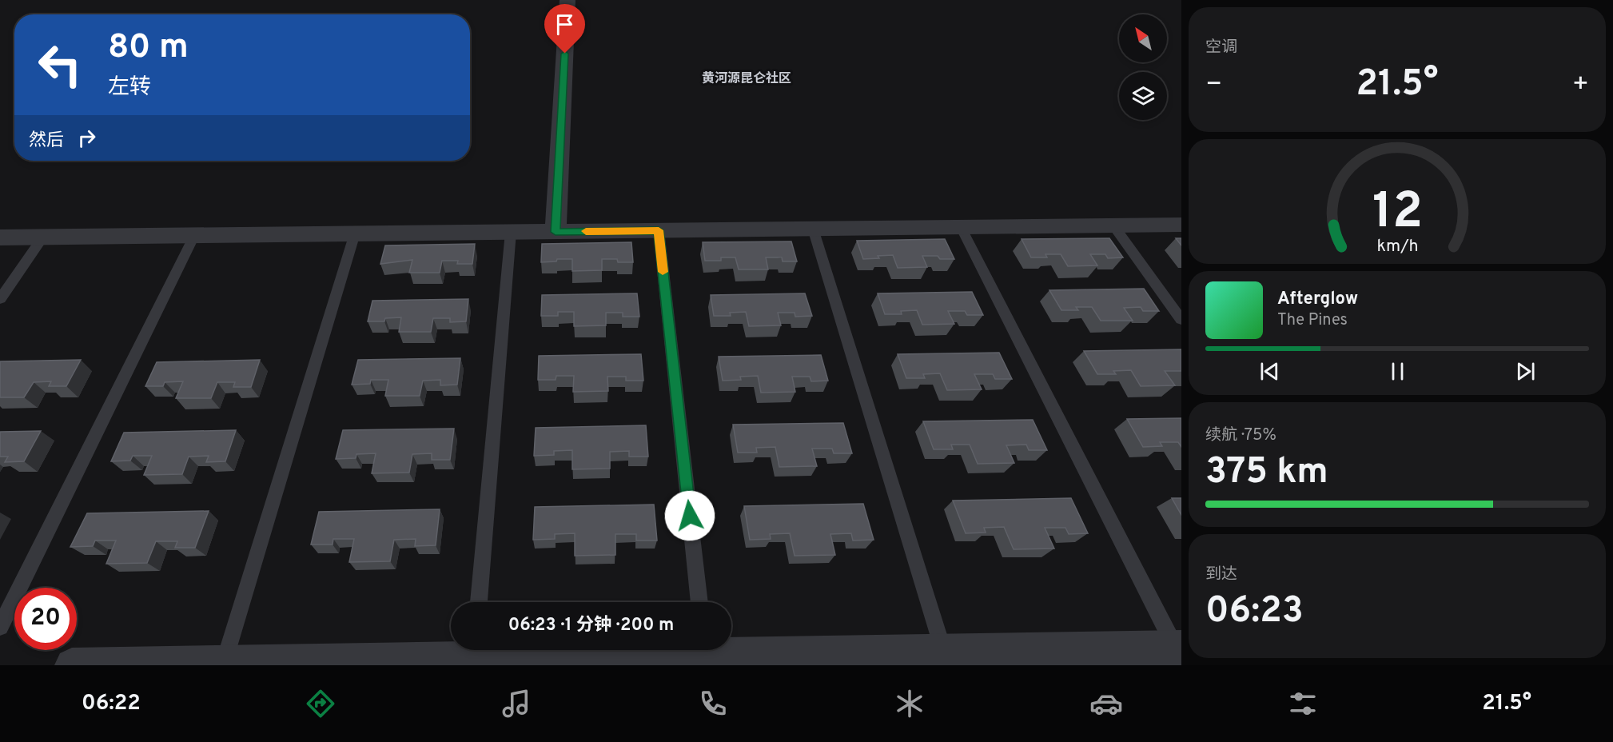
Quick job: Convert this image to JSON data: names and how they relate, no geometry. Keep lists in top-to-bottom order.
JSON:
{
  "districts": ["黄河源昆仑社区"],
  "north": "top left",
  "page": {
    "tile": [
      "空调",
      ["续航 · 75%", "375 km"],
      ["到达", "06:23"]
    ],
    "turn": ["80 m", "左转"],
    "heat": ["−", "21.5°", "+"],
    "then": "然后",
    "song": ["Afterglow", "The Pines"],
    "limit": "20",
    "trip": "06:23 · 1 分钟 · 200 m",
    "tabs": ["06:22", "21.5°"],
    "gauge": ["12", "km/h"]
  }
}
